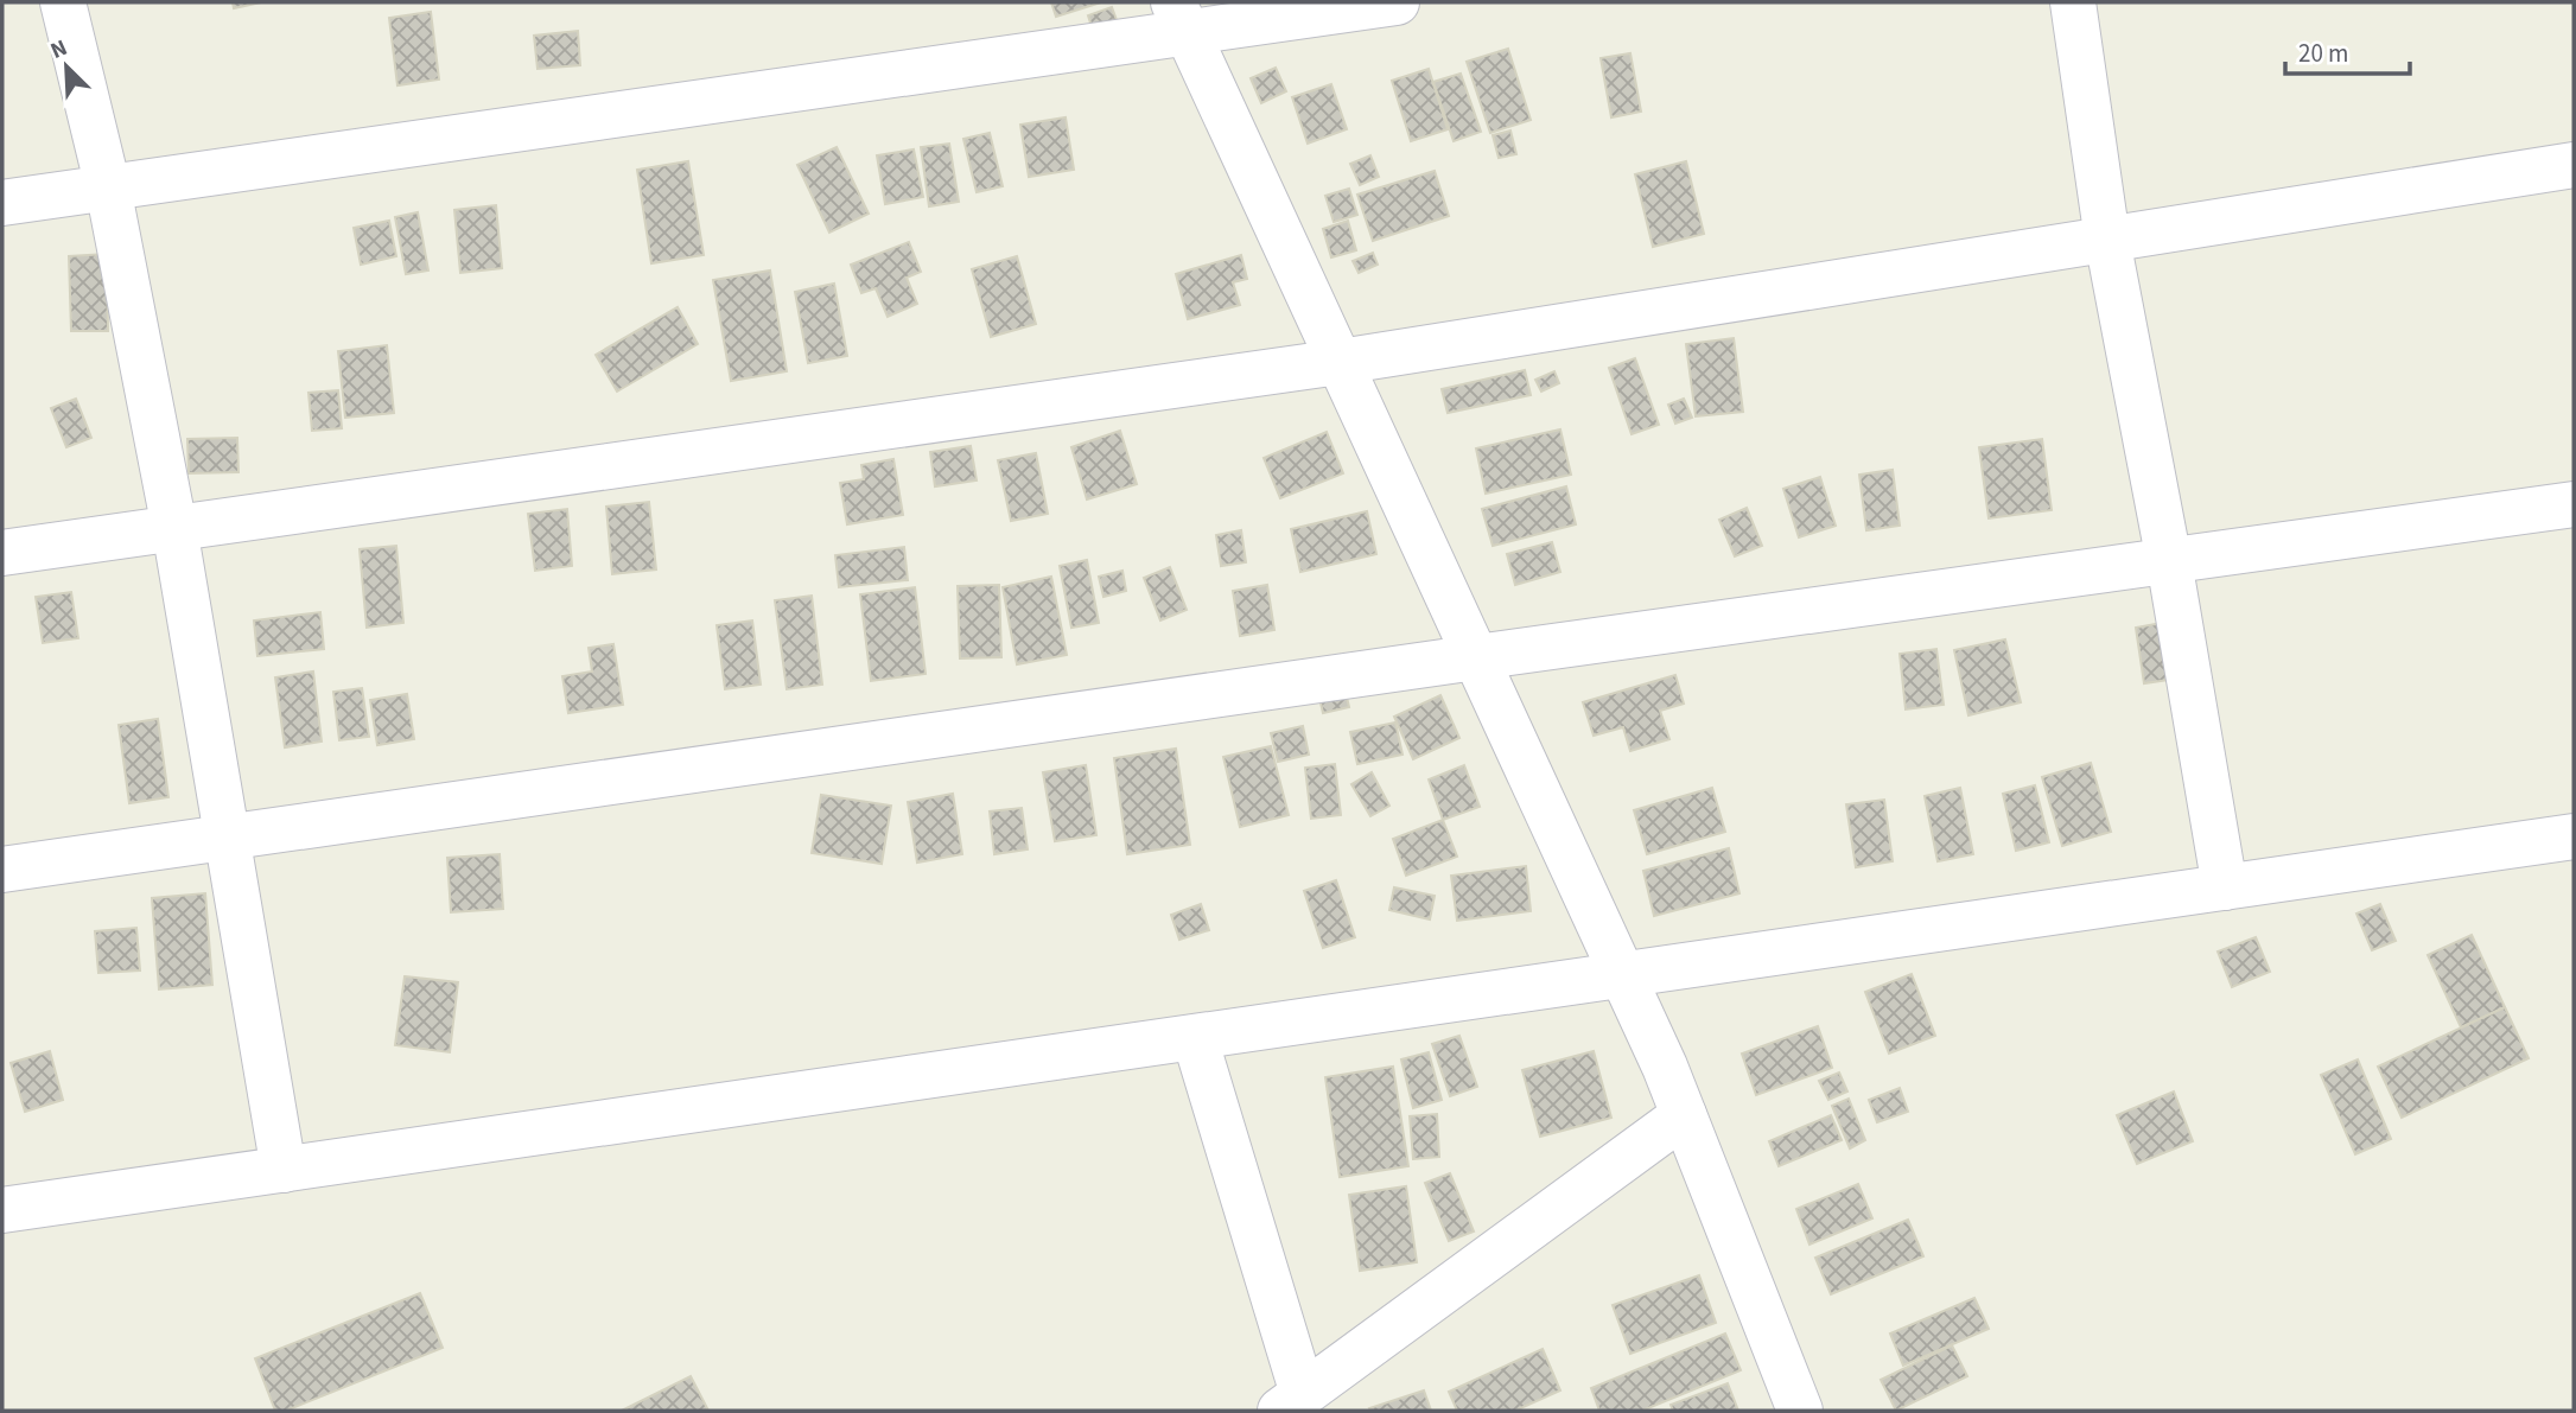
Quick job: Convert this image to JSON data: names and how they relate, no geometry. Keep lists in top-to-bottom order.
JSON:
{
  "scale_bar": "20 m",
  "north": "top left"
}
